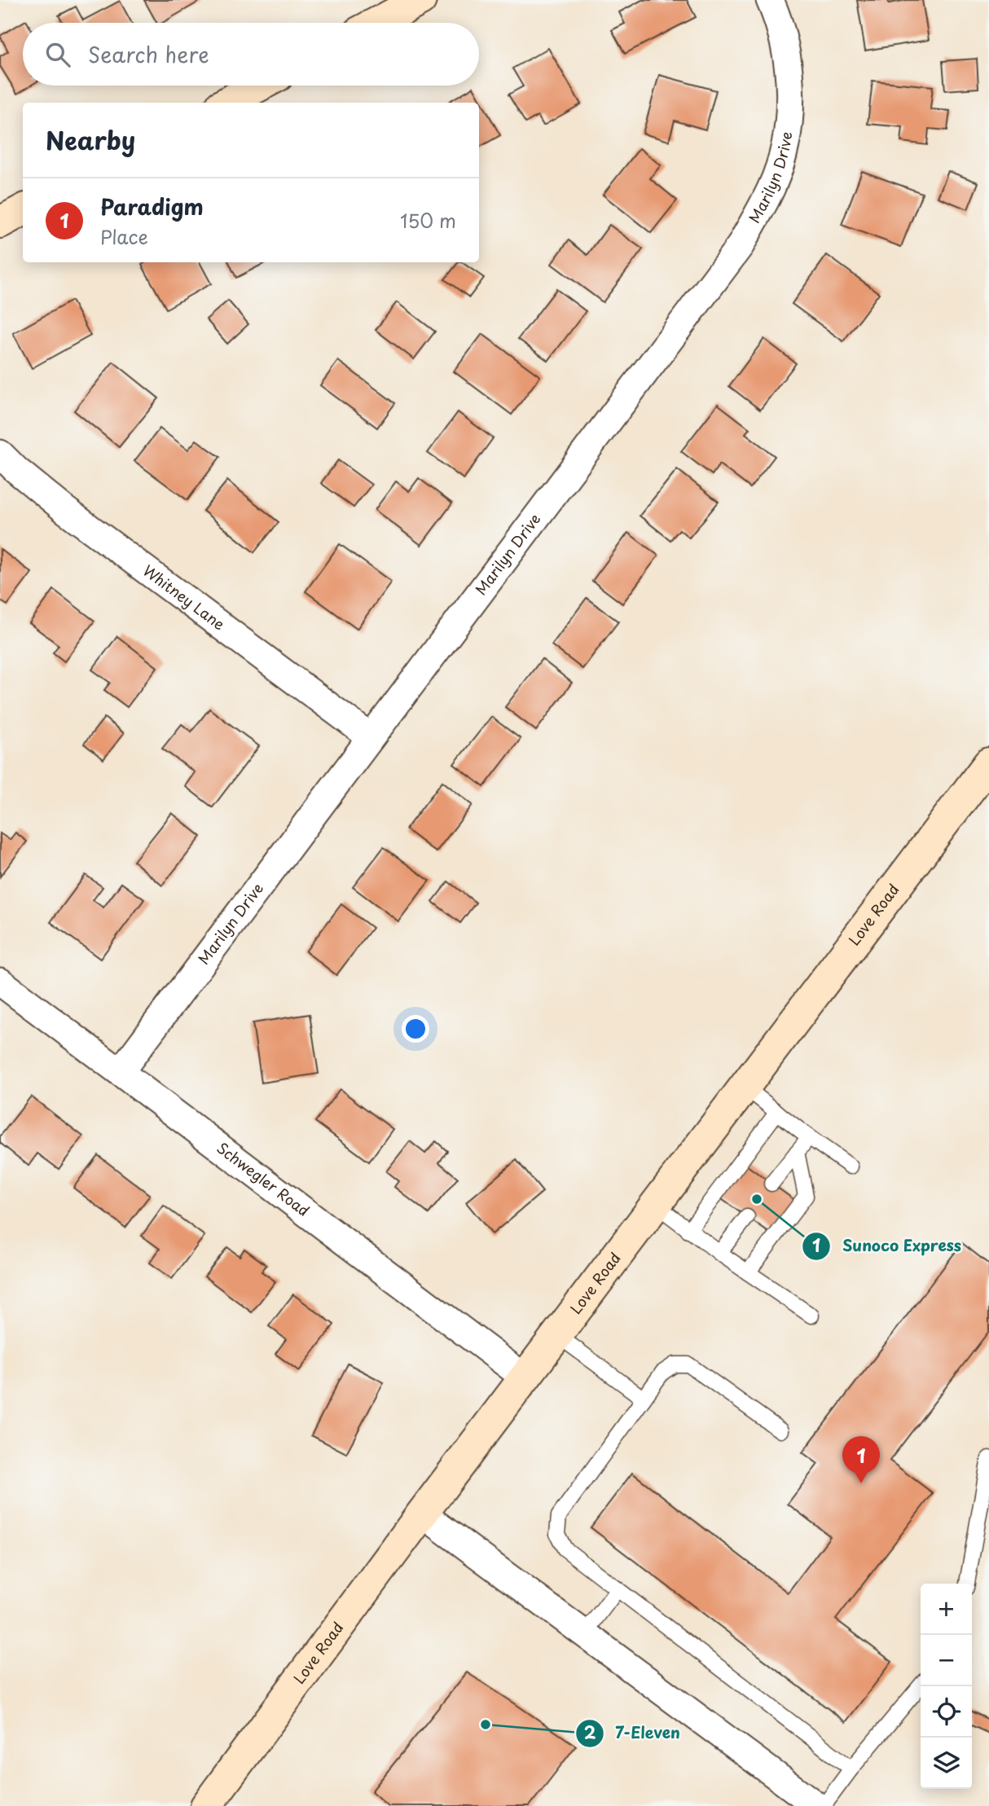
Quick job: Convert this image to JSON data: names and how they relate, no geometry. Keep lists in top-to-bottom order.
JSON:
{
  "streets": {
    "street": [
      "Marilyn Drive",
      "Whitney Lane",
      "Love Road",
      "Schwegler Road"
    ]
  },
  "crossings": [
    ["Marilyn Drive", "Whitney Lane"],
    ["Marilyn Drive", "Schwegler Road"],
    ["Love Road", "Schwegler Road"]
  ],
  "places": ["Sunoco Express", "7-Eleven"],
  "page": {
    "search": "Search here",
    "heading": "Nearby",
    "list": [
      {
        "mark": "1",
        "name": "Paradigm",
        "note": "Place",
        "value": "150 m"
      }
    ],
    "pins": "1",
    "map_buttons": ["+", "−"]
  }
}
